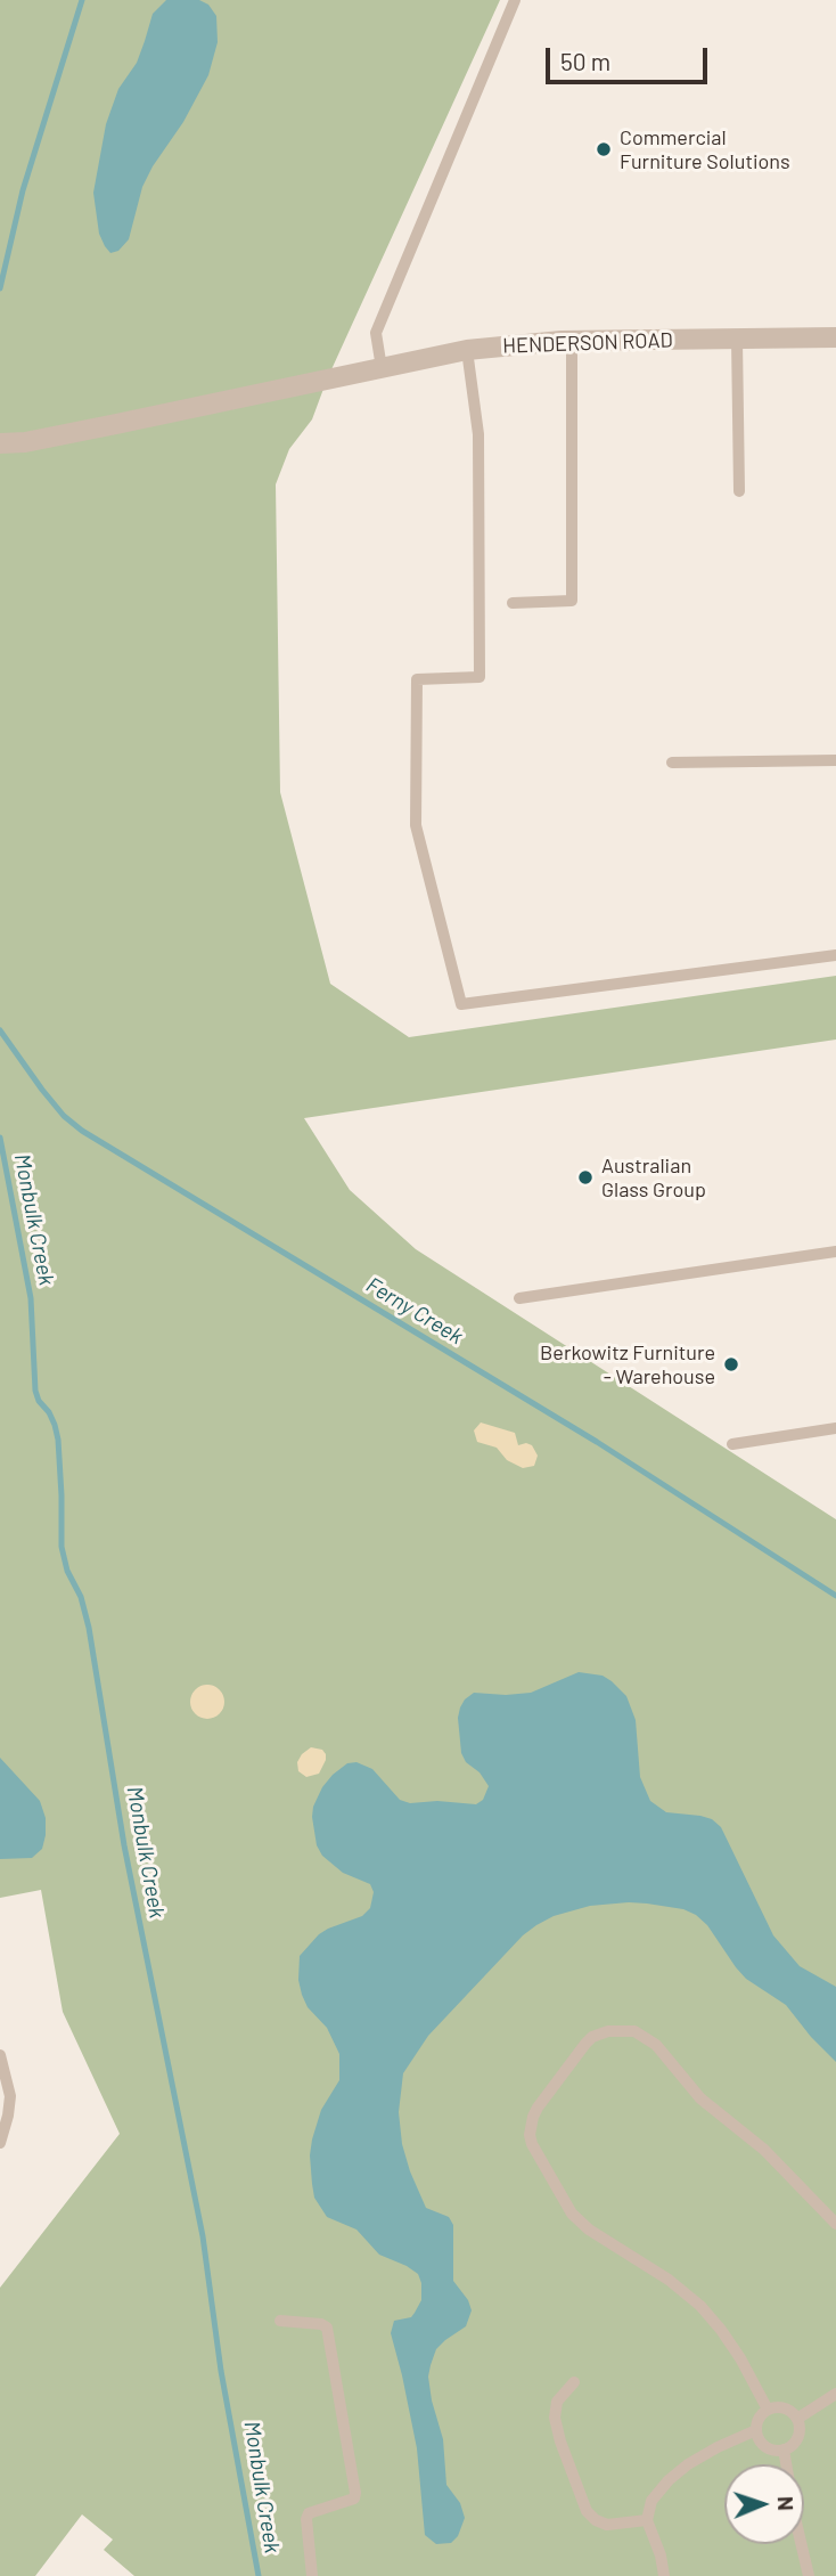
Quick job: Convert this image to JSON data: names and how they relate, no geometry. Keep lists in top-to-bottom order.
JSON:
{
  "streets": {
    "street": ["HENDERSON ROAD"]
  },
  "water": ["Monbulk Creek", "Ferny Creek"],
  "places": ["Commercial Furniture Solutions", "Australian Glass Group", "Berkowitz Furniture - Warehouse"],
  "scale_bar": "50 m",
  "north": "right"
}
